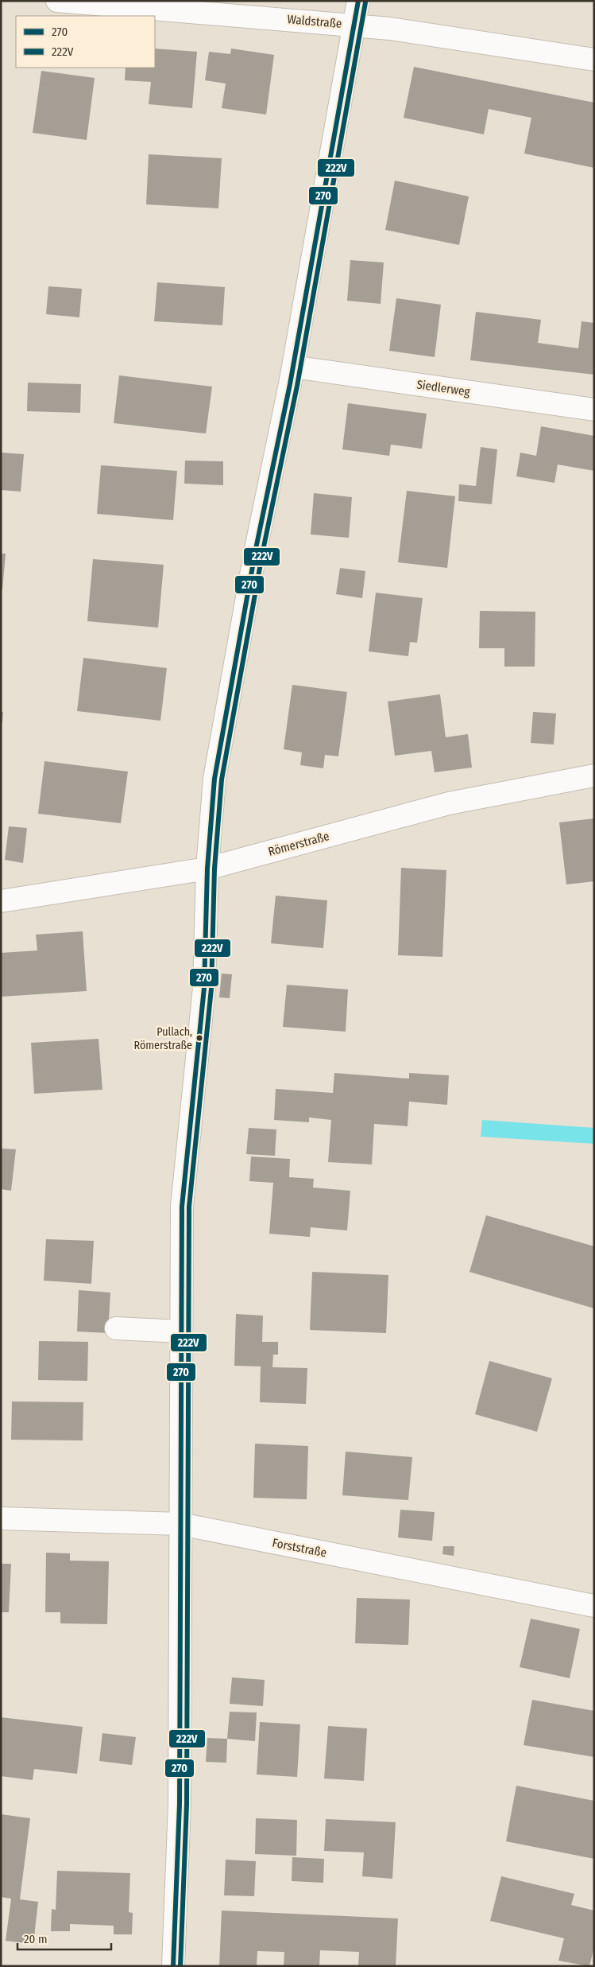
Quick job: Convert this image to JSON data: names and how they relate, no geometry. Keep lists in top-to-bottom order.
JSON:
{
  "streets": {
    "street": [
      "Waldstraße",
      "Siedlerweg",
      "Römerstraße",
      "Forststraße"
    ]
  },
  "places": ["Pullach, Römerstraße"],
  "lines": ["transit line 270", "transit line 222V"],
  "legend": ["270", "222V"],
  "scale_bar": "20 m"
}
